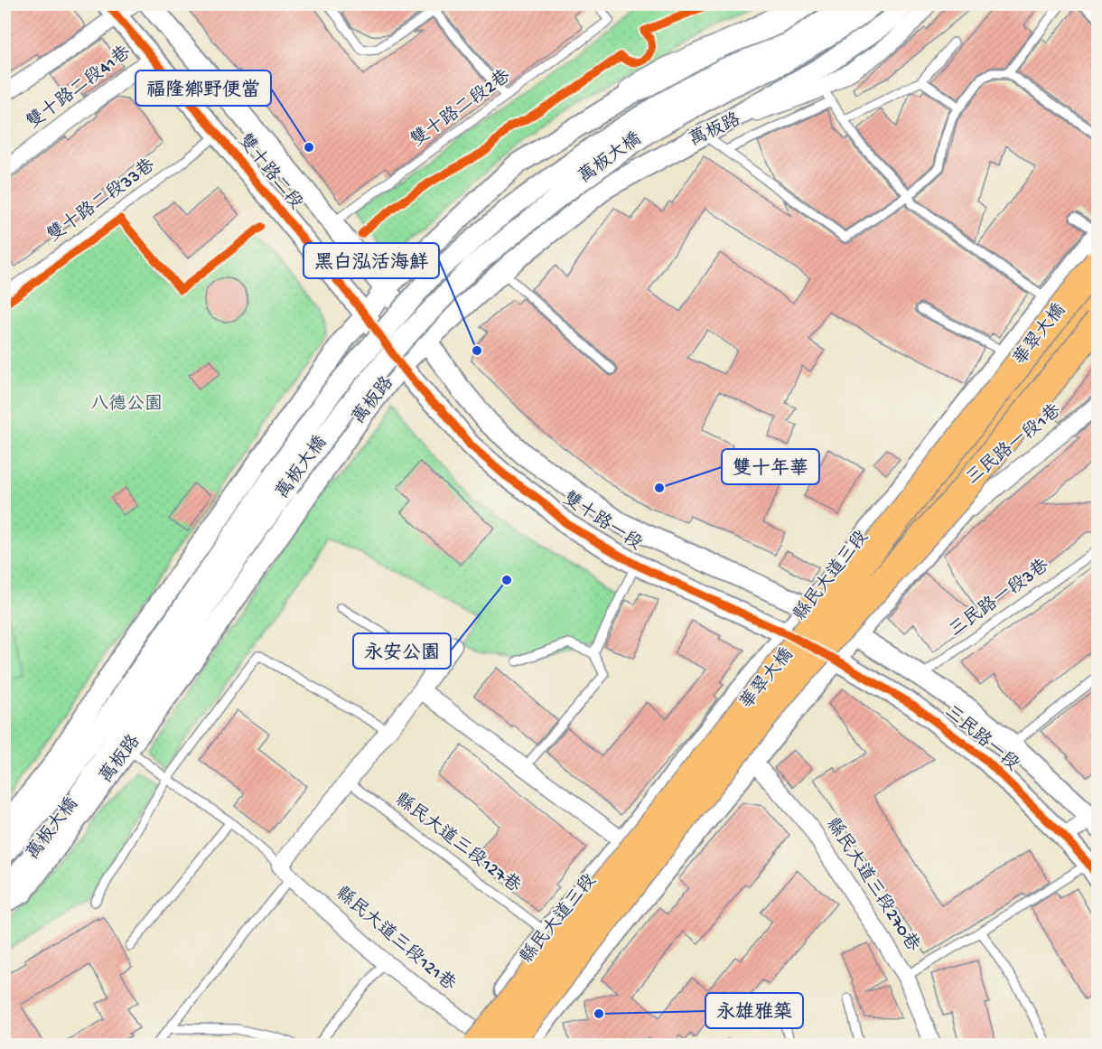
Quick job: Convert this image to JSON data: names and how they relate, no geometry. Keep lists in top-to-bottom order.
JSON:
{
  "streets": {
    "highway": ["華翠大橋"],
    "street": [
      "雙十路二段41巷",
      "萬板路",
      "萬板大橋",
      "雙十路二段",
      "三民路一段1巷",
      "雙十路一段",
      "縣民大道三段",
      "三民路一段",
      "縣民大道三段270巷",
      "縣民大道三段121巷"
    ],
    "lane": [
      "雙十路二段2巷",
      "雙十路二段33巷",
      "三民路一段3巷",
      "縣民大道三段127巷"
    ]
  },
  "crossings": [
    ["雙十路二段41巷", "雙十路二段"],
    ["雙十路二段2巷", "雙十路二段"],
    ["萬板路", "雙十路二段"],
    ["萬板路", "雙十路一段"],
    ["雙十路二段", "雙十路二段33巷"],
    ["雙十路二段", "雙十路一段"],
    ["華翠大橋", "縣民大道三段"],
    ["華翠大橋", "縣民大道三段121巷"],
    ["雙十路一段", "縣民大道三段"],
    ["雙十路一段", "三民路一段"],
    ["縣民大道三段", "縣民大道三段127巷"],
    ["縣民大道三段", "縣民大道三段121巷"],
    ["三民路一段3巷", "三民路一段"]
  ],
  "parks": ["八德公園"],
  "places": [
    "福隆鄉野便當",
    "黑白泓活海鮮",
    "雙十年華",
    "永安公園",
    "永雄雅築"
  ]
}
